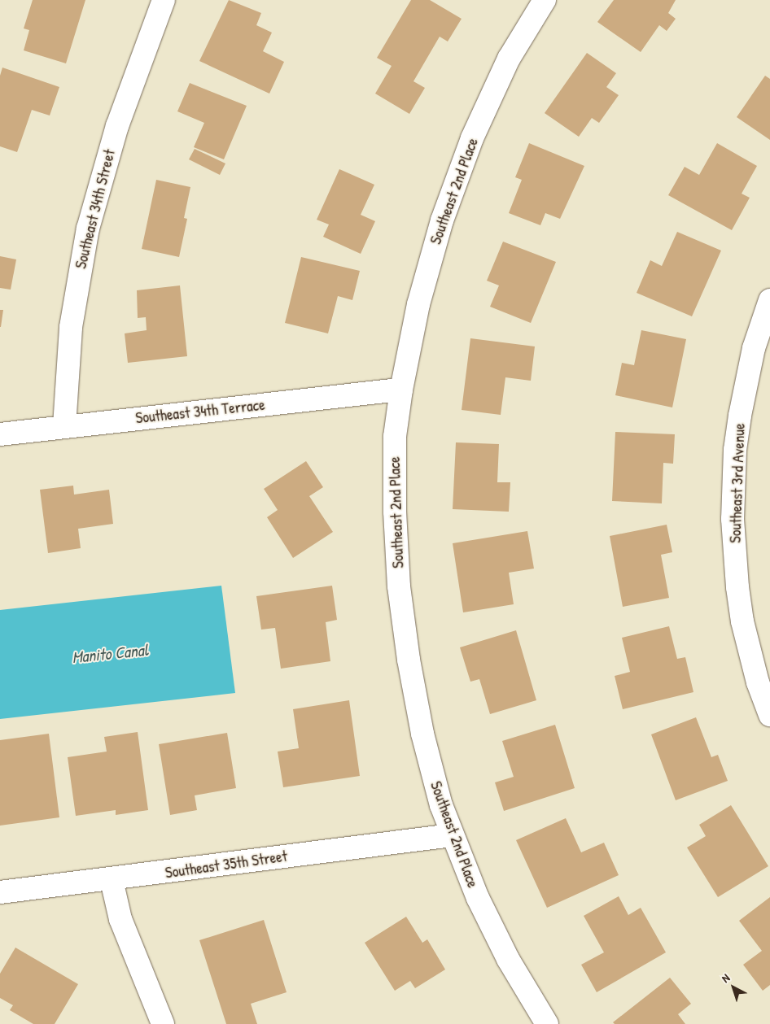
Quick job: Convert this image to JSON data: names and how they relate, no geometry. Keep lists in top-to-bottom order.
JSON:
{
  "streets": {
    "street": [
      "Southeast 2nd Place",
      "Southeast 34th Street",
      "Southeast 34th Terrace",
      "Southeast 3rd Avenue",
      "Southeast 35th Street"
    ]
  },
  "crossings": [
    ["Southeast 2nd Place", "Southeast 34th Terrace"],
    ["Southeast 2nd Place", "Southeast 35th Street"],
    ["Southeast 34th Street", "Southeast 34th Terrace"]
  ],
  "water": ["Manito Canal"],
  "north": "top left"
}
